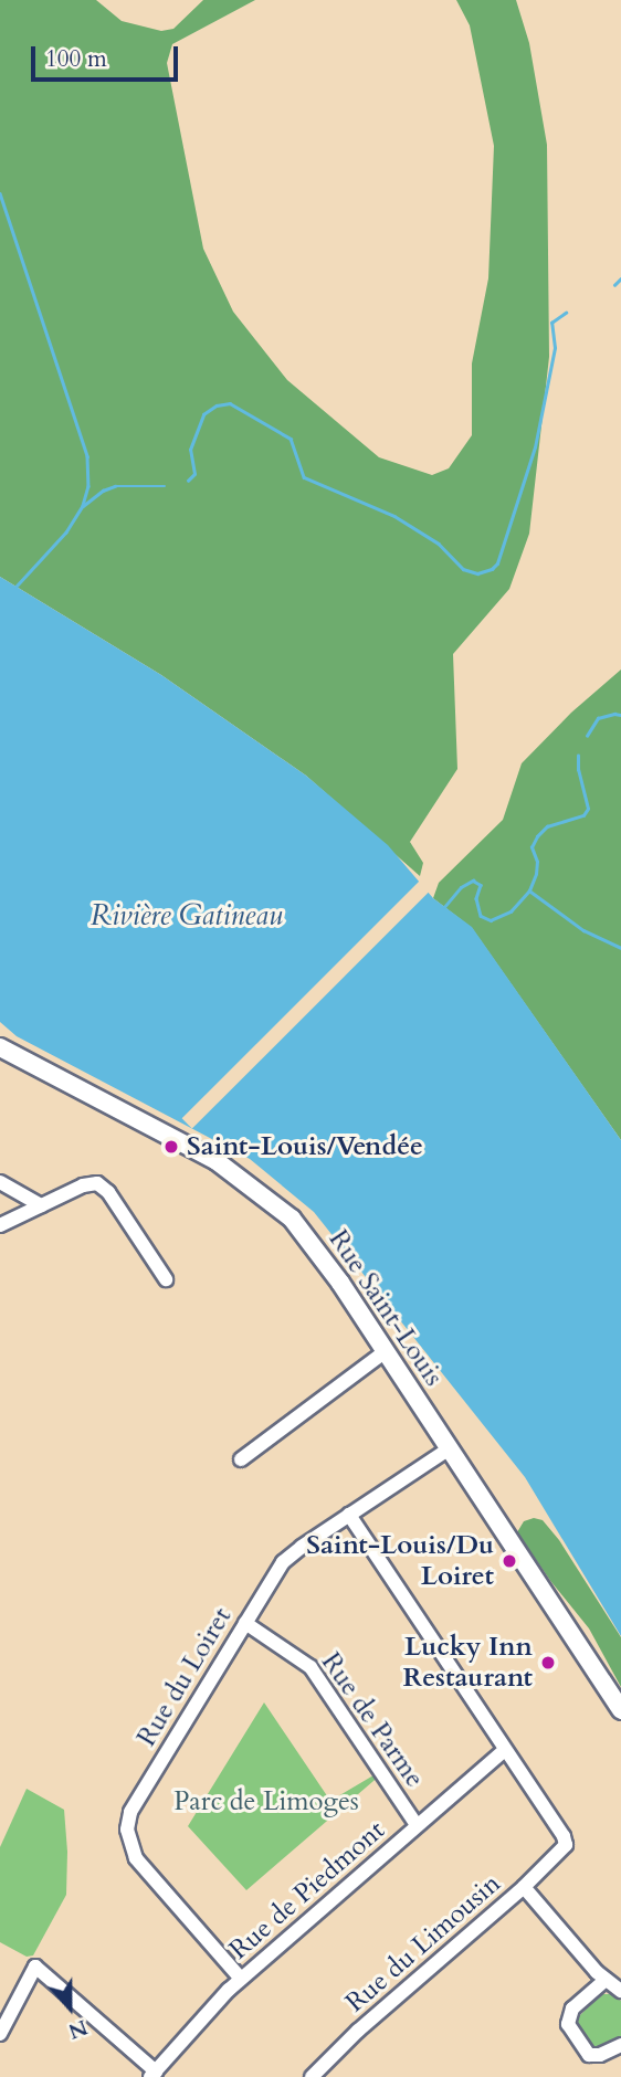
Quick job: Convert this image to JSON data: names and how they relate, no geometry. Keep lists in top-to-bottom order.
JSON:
{
  "streets": {
    "main road": ["Rue Saint-Louis"],
    "street": [
      "Rue du Loiret",
      "Rue de Parme",
      "Rue de Piedmont",
      "Rue du Limousin"
    ]
  },
  "crossings": [
    ["Rue Saint-Louis", "Rue du Loiret"],
    ["Rue du Loiret", "Rue de Parme"],
    ["Rue du Loiret", "Rue de Piedmont"],
    ["Rue de Parme", "Rue de Piedmont"],
    ["Rue de Piedmont", "Rue du Limousin"]
  ],
  "water": ["Rivière Gatineau"],
  "parks": ["Parc de Limoges"],
  "places": ["Saint-Louis/Vendée", "Saint-Louis/Du Loiret", "Lucky Inn Restaurant"],
  "scale_bar": "100 m",
  "north": "bottom"
}
